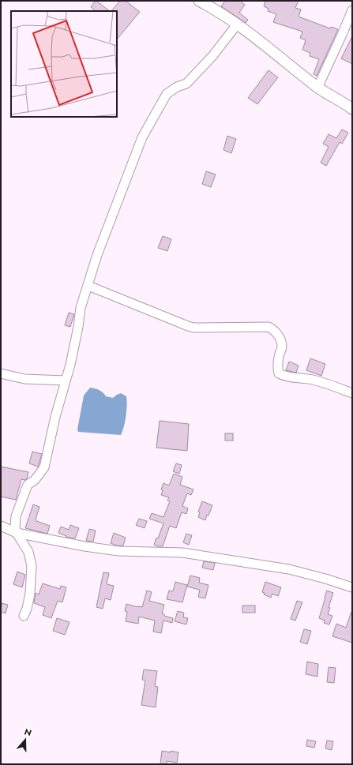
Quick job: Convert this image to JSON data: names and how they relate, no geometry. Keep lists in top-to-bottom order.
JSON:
{
  "north": "top"
}
